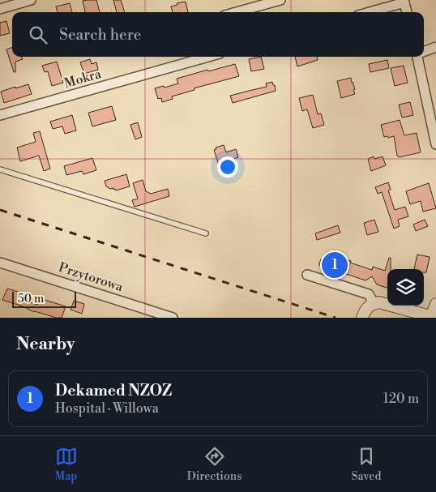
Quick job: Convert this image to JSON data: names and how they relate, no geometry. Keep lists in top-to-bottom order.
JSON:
{
  "streets": {
    "street": ["Mokra", "Przytorowa"]
  },
  "scale_bar": "50 m",
  "page": {
    "search": "Search here",
    "pins": "1",
    "scale": "50 m",
    "heading": "Nearby",
    "list": [
      {
        "mark": "1",
        "name": "Dekamed NZOZ",
        "note": "Hospital · Willowa",
        "value": "120 m"
      }
    ],
    "nav": ["Map", "Directions", "Saved"]
  }
}
